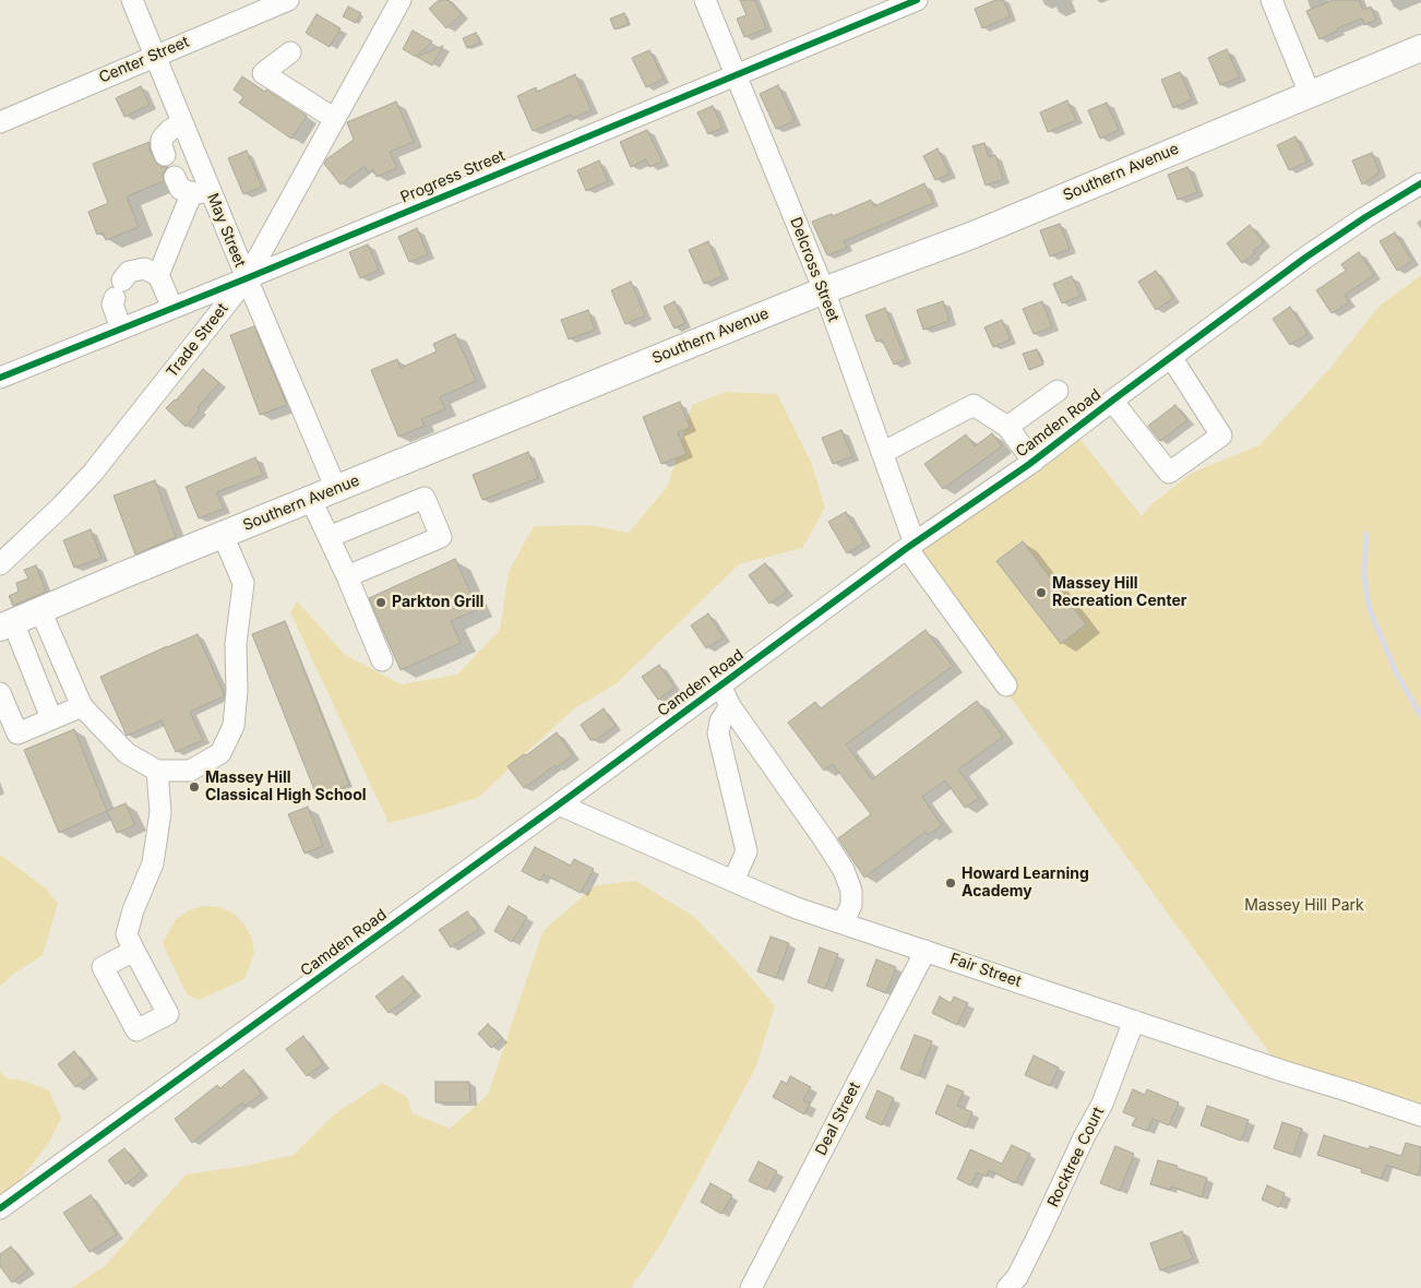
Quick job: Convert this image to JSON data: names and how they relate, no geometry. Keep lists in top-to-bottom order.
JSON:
{
  "streets": {
    "main road": ["Southern Avenue"],
    "street": [
      "Center Street",
      "Progress Street",
      "May Street",
      "Delcross Street",
      "Trade Street",
      "Camden Road",
      "Fair Street",
      "Deal Street",
      "Rocktree Court"
    ]
  },
  "crossings": [
    ["Center Street", "May Street"],
    ["Southern Avenue", "May Street"],
    ["Southern Avenue", "Delcross Street"],
    ["Progress Street", "May Street"],
    ["Progress Street", "Delcross Street"],
    ["Progress Street", "Trade Street"],
    ["May Street", "Trade Street"],
    ["Delcross Street", "Camden Road"],
    ["Camden Road", "Fair Street"],
    ["Fair Street", "Deal Street"],
    ["Fair Street", "Rocktree Court"]
  ],
  "parks": ["Massey Hill Park"],
  "places": [
    "Massey Hill Recreation Center",
    "Parkton Grill",
    "Massey Hill Classical High School",
    "Howard Learning Academy"
  ]
}
